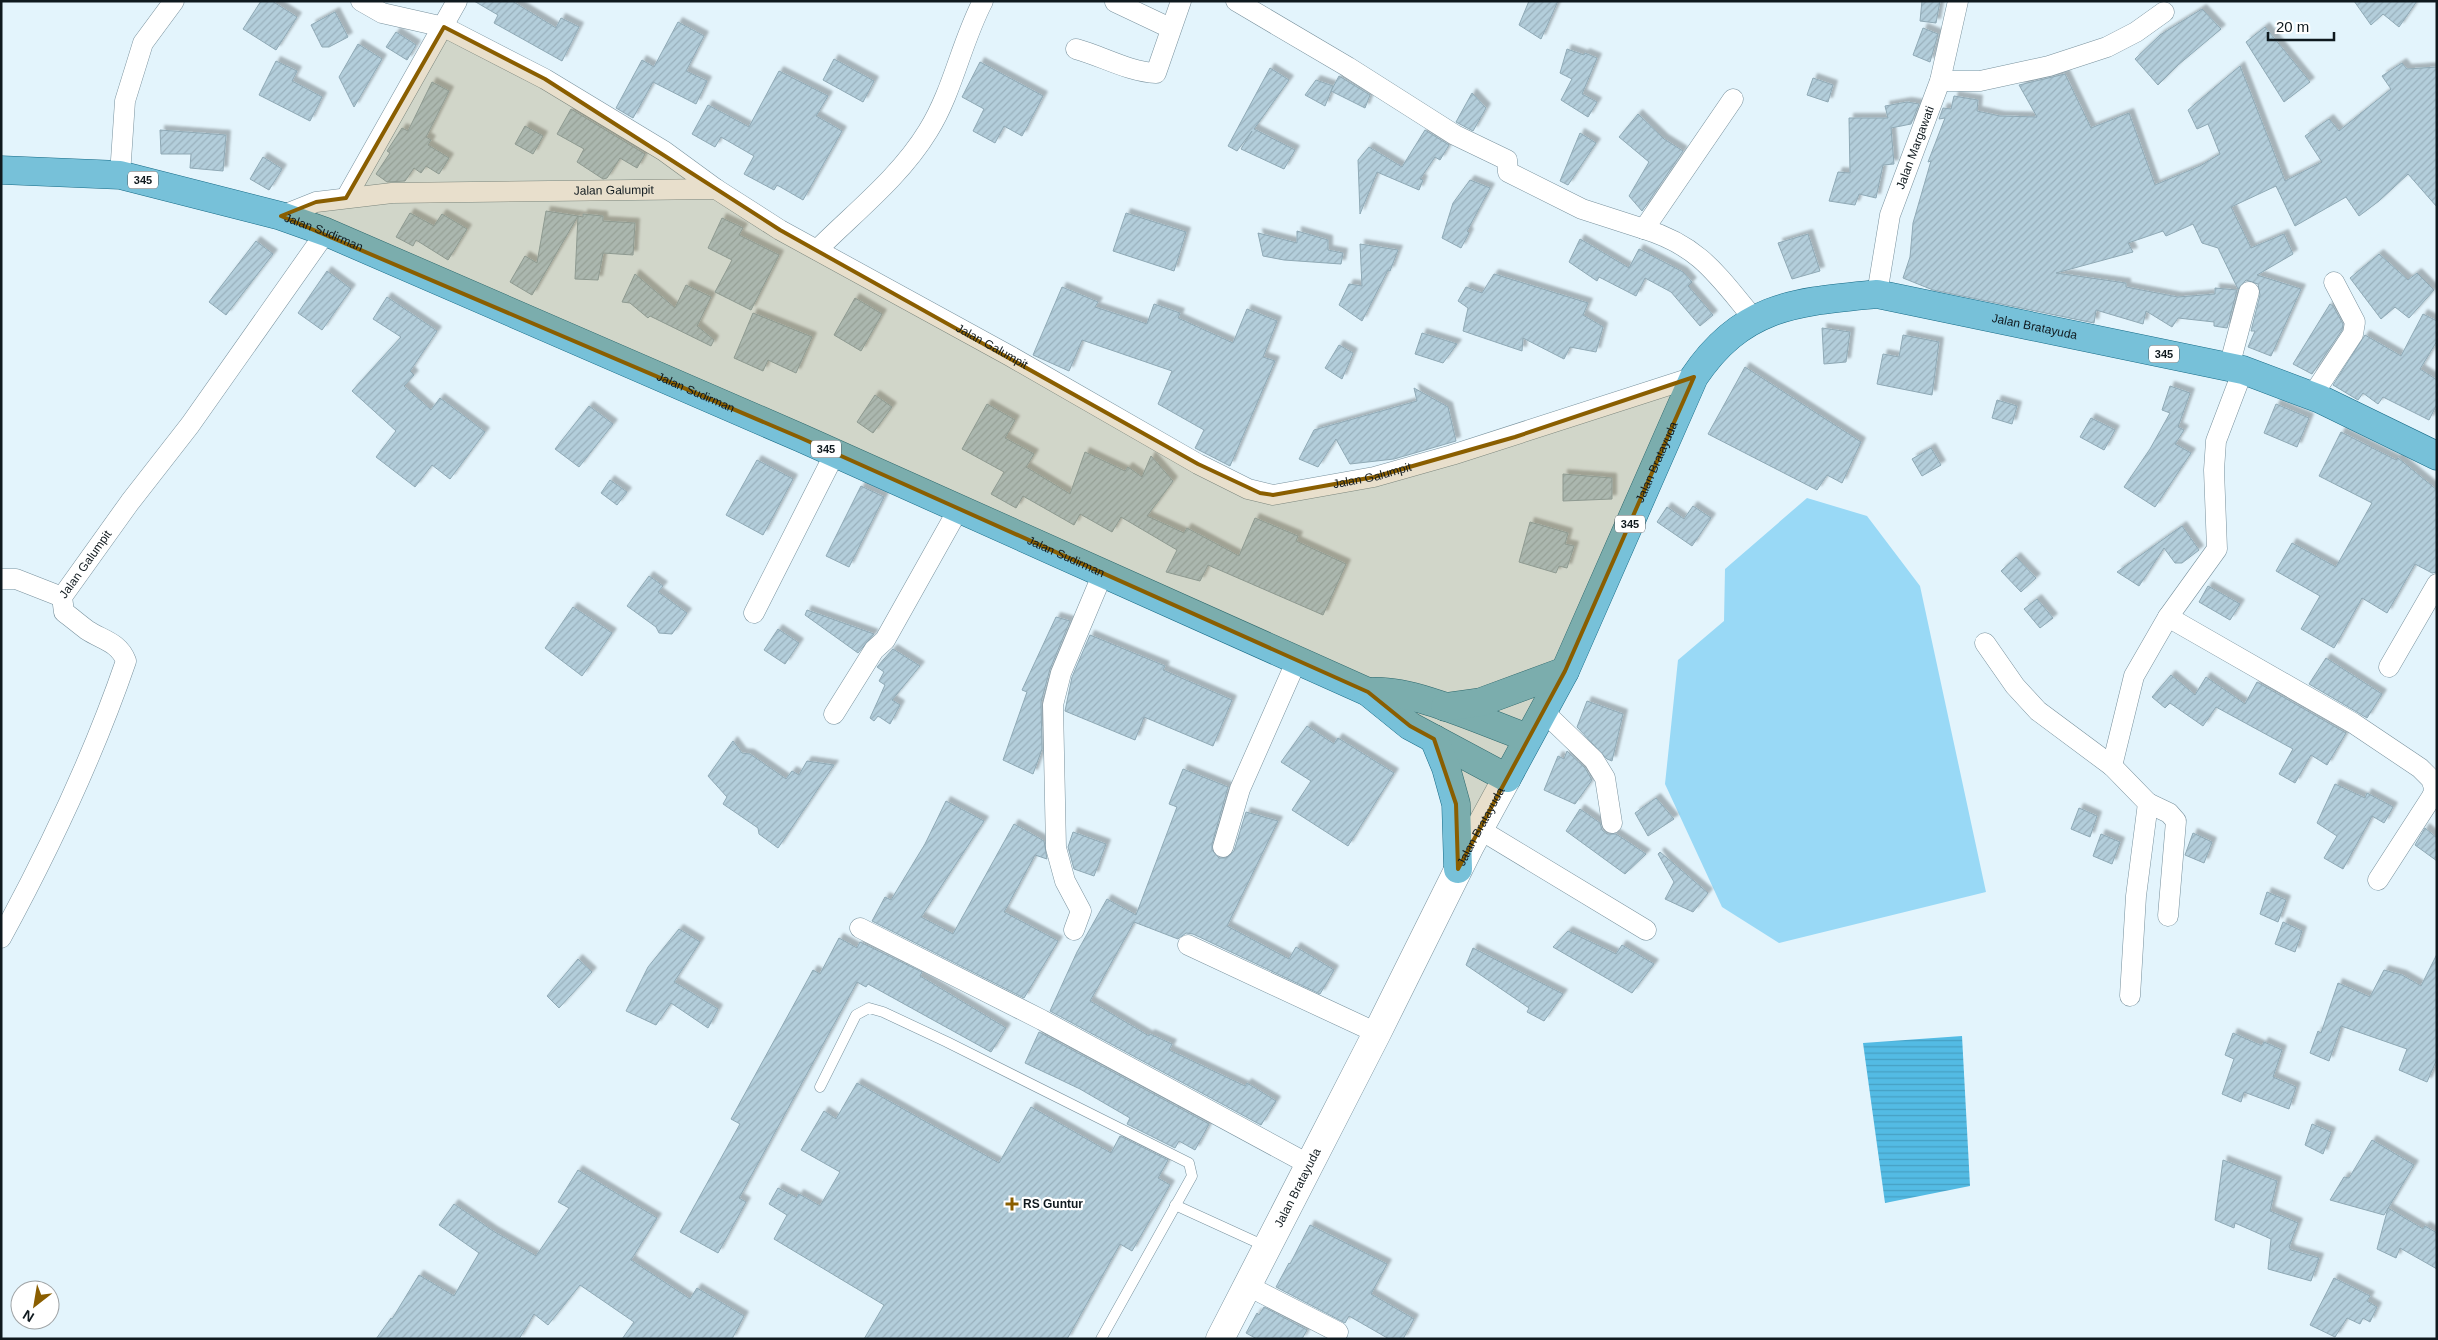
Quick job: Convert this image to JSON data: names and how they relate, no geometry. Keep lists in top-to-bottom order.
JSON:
{
  "streets": {
    "main road": ["345", "Jalan Sudirman", "Jalan Bratayuda"],
    "street": ["Jalan Margawati", "Jalan Galumpit"]
  },
  "crossings": [
    ["Jalan Margawati", "Jalan Bratayuda"],
    ["345", "Jalan Sudirman"],
    ["345", "Jalan Bratayuda"],
    ["Jalan Galumpit", "Jalan Sudirman"],
    ["Jalan Galumpit", "Jalan Bratayuda"]
  ],
  "places": {
    "health": ["RS Guntur"]
  },
  "scale_bar": "20 m",
  "north": "bottom left"
}
